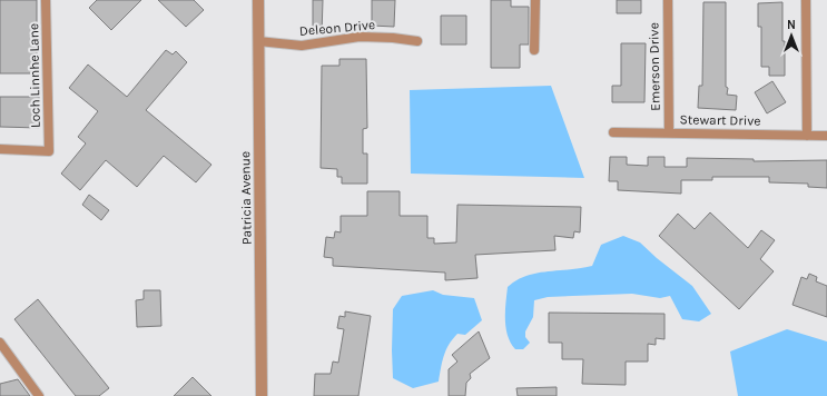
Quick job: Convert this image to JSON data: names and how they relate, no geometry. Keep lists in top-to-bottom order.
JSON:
{
  "streets": {
    "street": [
      "Deleon Drive",
      "Emerson Drive",
      "Loch Linnhe Lane",
      "Stewart Drive",
      "Patricia Avenue"
    ]
  },
  "crossings": [
    ["Deleon Drive", "Patricia Avenue"],
    ["Emerson Drive", "Stewart Drive"]
  ],
  "north": "top"
}
